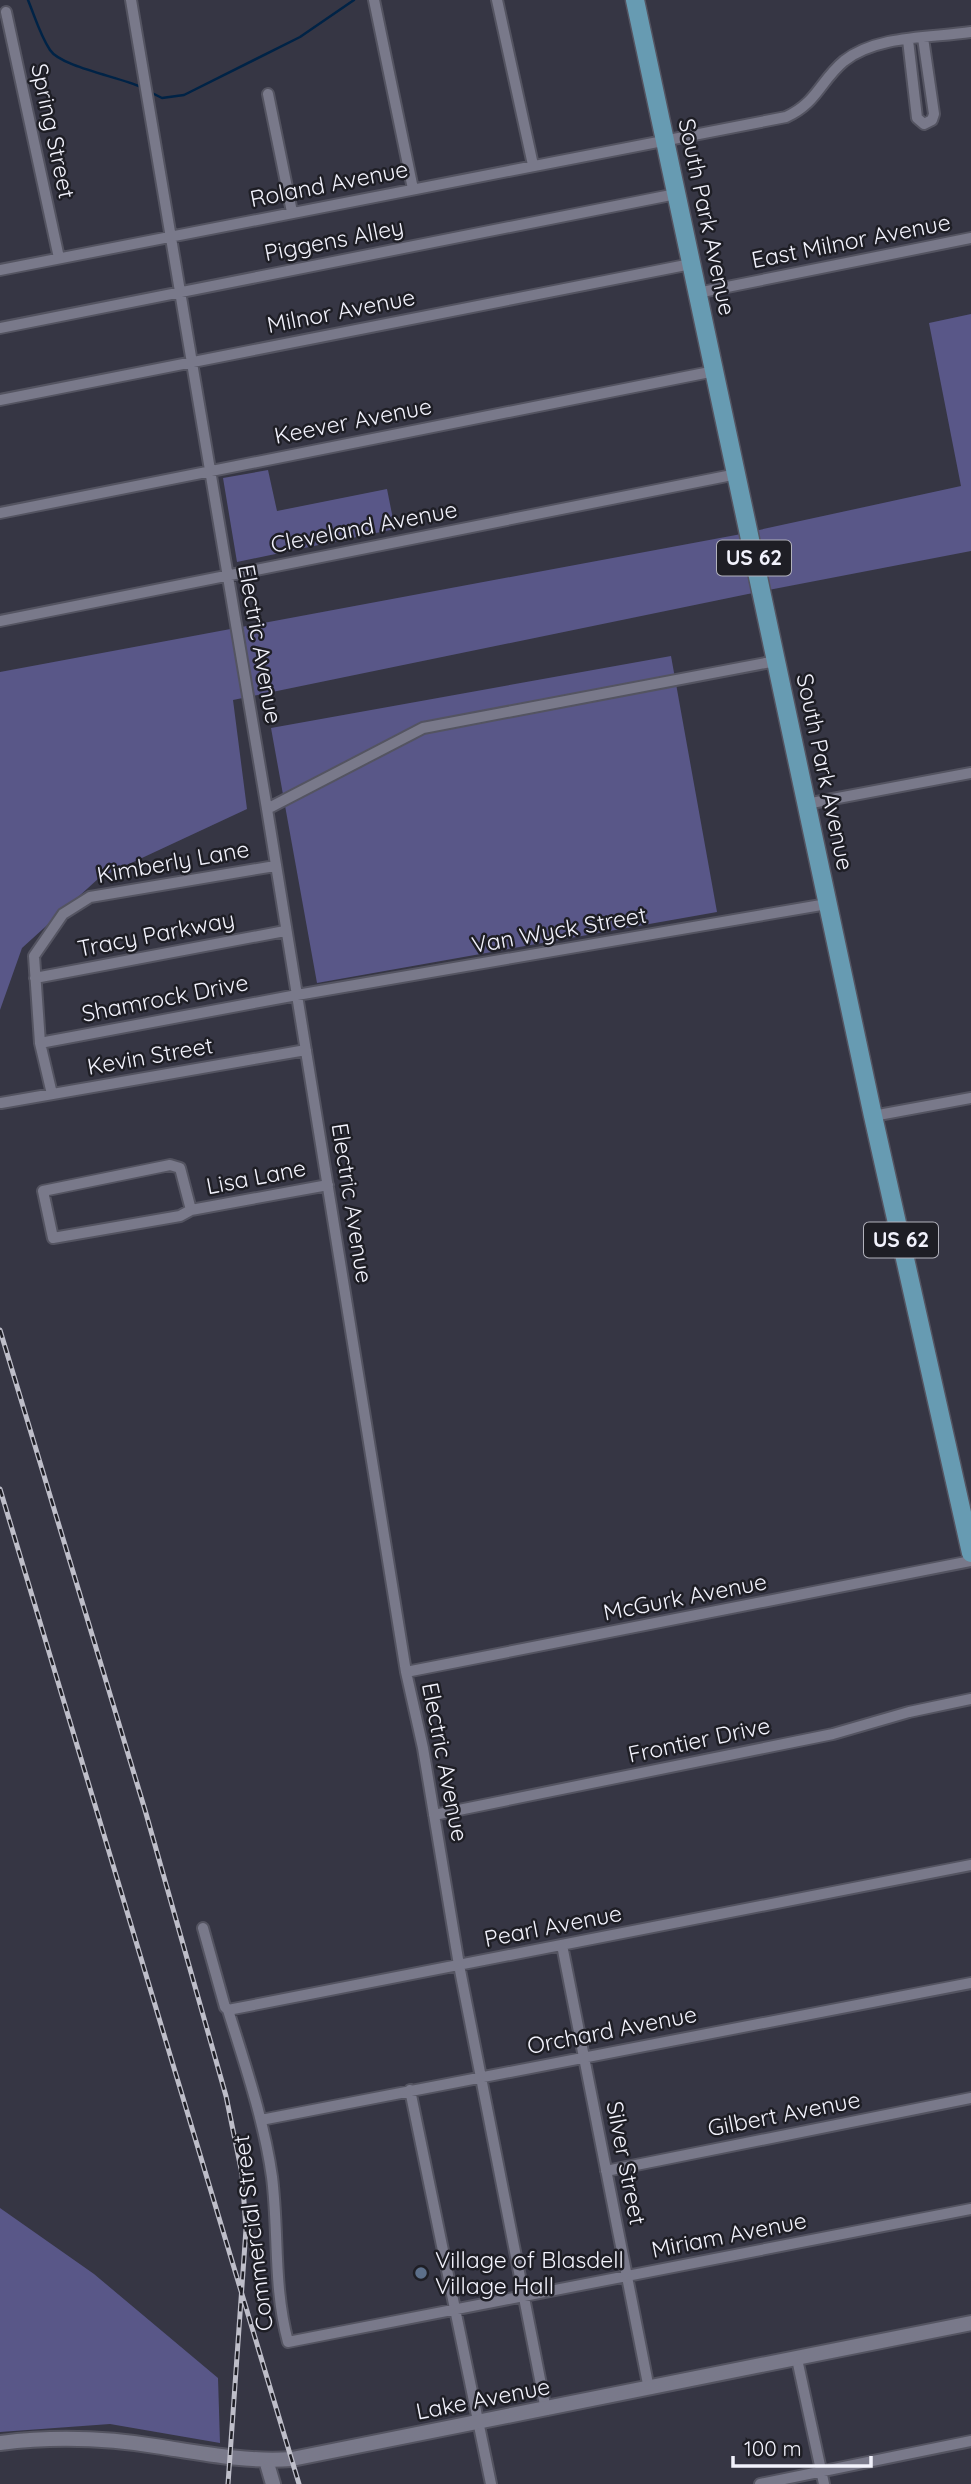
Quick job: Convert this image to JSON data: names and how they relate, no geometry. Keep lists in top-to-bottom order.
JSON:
{
  "streets": {
    "main road": ["South Park Avenue", "US 62"],
    "street": [
      "Spring Street",
      "Roland Avenue",
      "Piggens Alley",
      "East Milnor Avenue",
      "Milnor Avenue",
      "Keever Avenue",
      "Cleveland Avenue",
      "Electric Avenue",
      "Kimberly Lane",
      "Van Wyck Street",
      "Tracy Parkway",
      "Shamrock Drive",
      "Kevin Street",
      "Lisa Lane",
      "McGurk Avenue",
      "Frontier Drive",
      "Pearl Avenue",
      "Orchard Avenue",
      "Gilbert Avenue",
      "Silver Street",
      "Commercial Street",
      "Miriam Avenue",
      "Lake Avenue"
    ]
  },
  "crossings": [
    ["Spring Street", "Roland Avenue"],
    ["Roland Avenue", "South Park Avenue"],
    ["Roland Avenue", "Electric Avenue"],
    ["South Park Avenue", "Piggens Alley"],
    ["South Park Avenue", "East Milnor Avenue"],
    ["South Park Avenue", "Milnor Avenue"],
    ["South Park Avenue", "Keever Avenue"],
    ["South Park Avenue", "Cleveland Avenue"],
    ["South Park Avenue", "Van Wyck Street"],
    ["Piggens Alley", "Electric Avenue"],
    ["Milnor Avenue", "Electric Avenue"],
    ["Keever Avenue", "Electric Avenue"],
    ["Cleveland Avenue", "Electric Avenue"],
    ["Electric Avenue", "Kimberly Lane"],
    ["Electric Avenue", "Van Wyck Street"],
    ["Electric Avenue", "Tracy Parkway"],
    ["Electric Avenue", "Shamrock Drive"],
    ["Electric Avenue", "Kevin Street"],
    ["Electric Avenue", "Lisa Lane"],
    ["Electric Avenue", "McGurk Avenue"],
    ["Electric Avenue", "Frontier Drive"],
    ["Electric Avenue", "Pearl Avenue"],
    ["Electric Avenue", "Orchard Avenue"],
    ["Electric Avenue", "Miriam Avenue"],
    ["Electric Avenue", "Lake Avenue"],
    ["Kimberly Lane", "Tracy Parkway"],
    ["Kimberly Lane", "Shamrock Drive"],
    ["Kimberly Lane", "Kevin Street"],
    ["Van Wyck Street", "Shamrock Drive"],
    ["Pearl Avenue", "Silver Street"],
    ["Pearl Avenue", "Commercial Street"],
    ["Orchard Avenue", "Silver Street"],
    ["Orchard Avenue", "Commercial Street"],
    ["Gilbert Avenue", "Silver Street"],
    ["Silver Street", "Miriam Avenue"],
    ["Silver Street", "Lake Avenue"],
    ["Commercial Street", "Miriam Avenue"]
  ],
  "places": ["Village of Blasdell Village Hall"],
  "scale_bar": "100 m"
}
